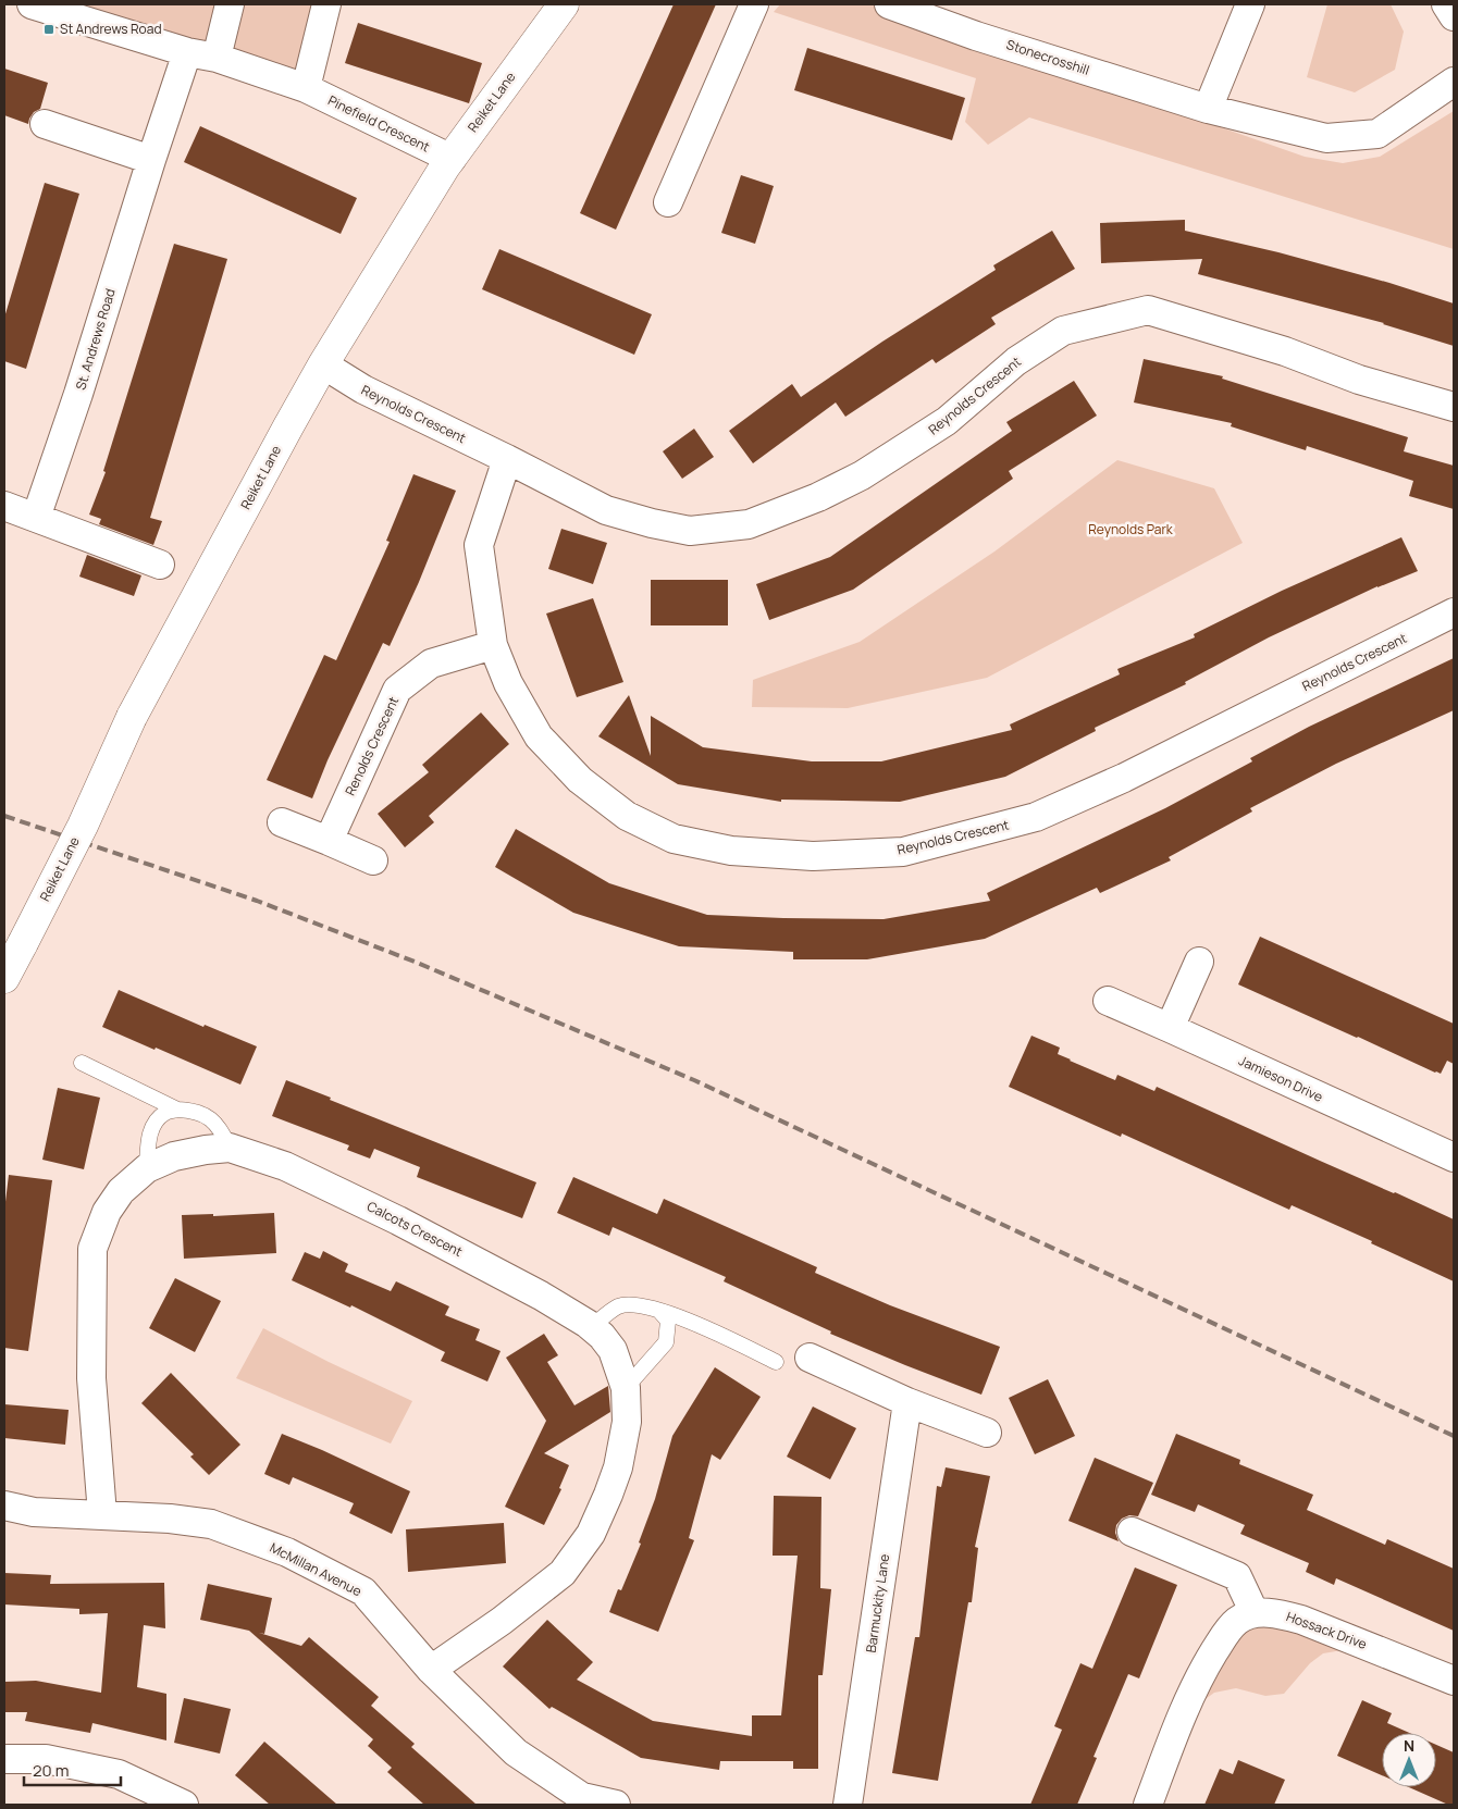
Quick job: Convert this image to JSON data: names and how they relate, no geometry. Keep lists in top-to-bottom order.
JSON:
{
  "streets": {
    "street": [
      "Stonecrosshill",
      "Reiket Lane",
      "Pinefield Crescent",
      "St. Andrews Road",
      "Reynolds Crescent",
      "Renolds Crescent",
      "Jamieson Drive",
      "Calcots Crescent",
      "McMillan Avenue",
      "Barmuckity Lane",
      "Hossack Drive"
    ]
  },
  "crossings": [
    ["Reiket Lane", "Pinefield Crescent"],
    ["Reiket Lane", "Reynolds Crescent"],
    ["Pinefield Crescent", "St. Andrews Road"],
    ["Reynolds Crescent", "Renolds Crescent"],
    ["Calcots Crescent", "McMillan Avenue"]
  ],
  "parks": ["Reynolds Park"],
  "places": {
    "transit": ["St Andrews Road"]
  },
  "scale_bar": "20 m",
  "north": "top"
}
